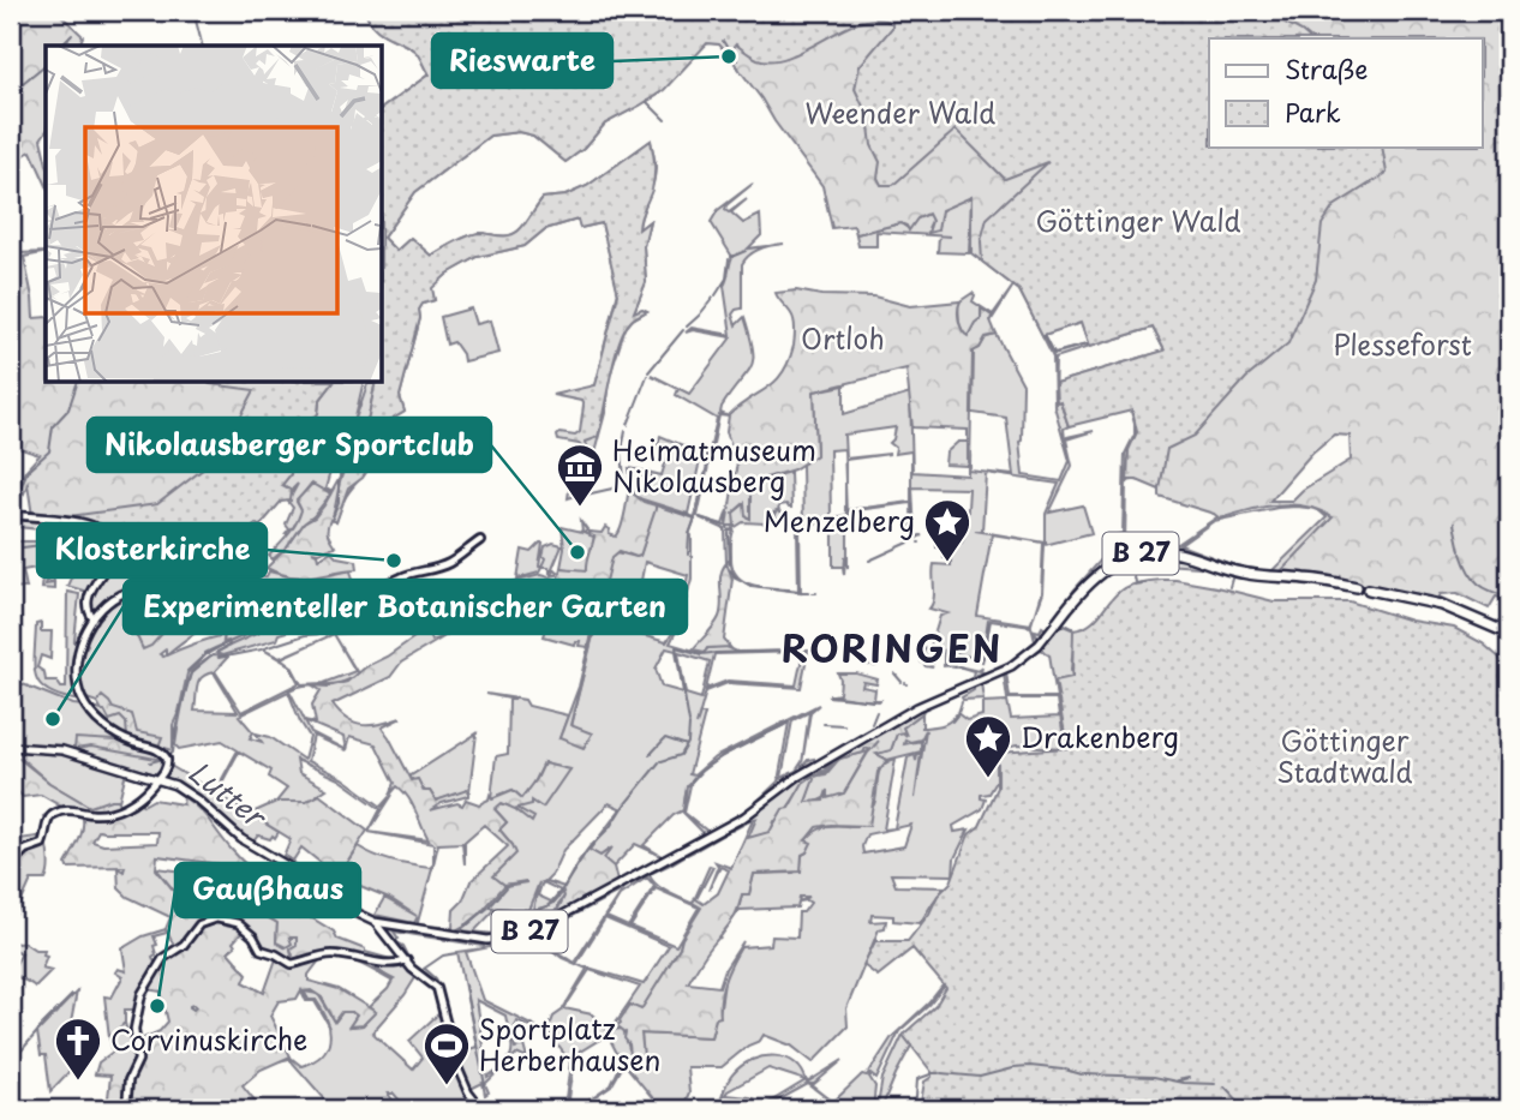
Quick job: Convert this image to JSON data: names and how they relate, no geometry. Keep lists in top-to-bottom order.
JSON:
{
  "streets": {
    "highway": ["B 27"]
  },
  "districts": ["RORINGEN"],
  "water": ["Lutter"],
  "parks": [
    "Weender Wald",
    "Göttinger Wald",
    "Ortloh",
    "Plesseforst",
    "Göttinger Stadtwald"
  ],
  "places": {
    "other": [
      "Rieswarte",
      "Nikolausberger Sportclub",
      "Klosterkirche",
      "Experimenteller Botanischer Garten",
      "Gaußhaus"
    ],
    "museum": ["Heimatmuseum Nikolausberg"],
    "place": ["Menzelberg", "Drakenberg"],
    "church": ["Corvinuskirche"],
    "sports": ["Sportplatz Herberhausen"]
  },
  "legend": ["Straße", "Park"]
}
